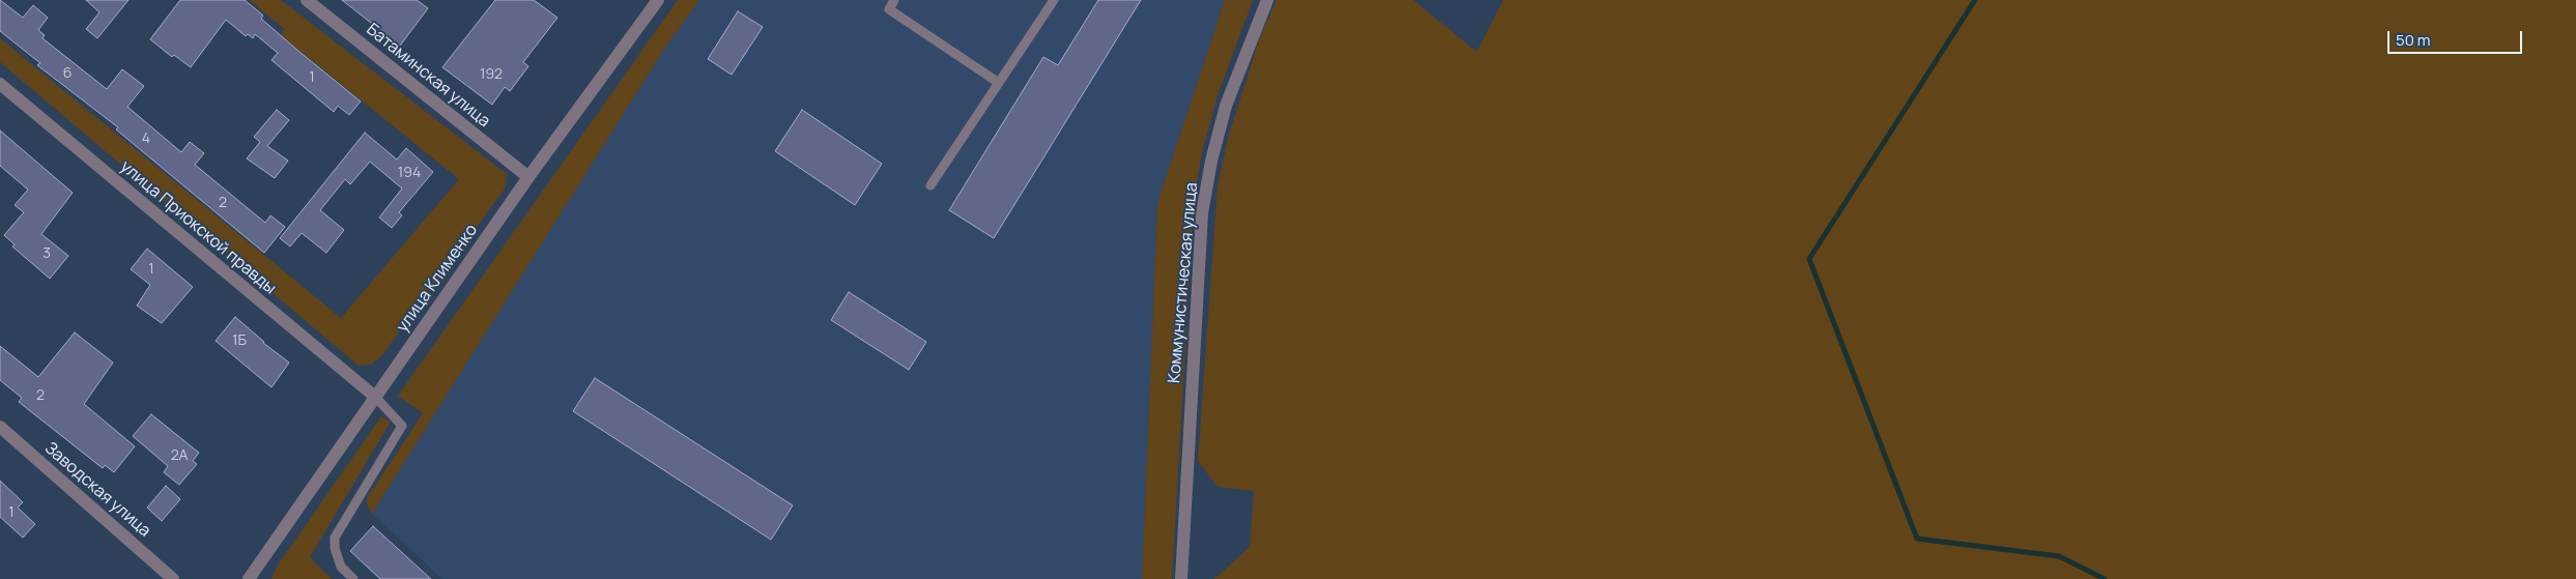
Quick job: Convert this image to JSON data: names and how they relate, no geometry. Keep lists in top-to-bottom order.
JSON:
{
  "streets": {
    "street": [
      "Батаминская улица",
      "улица Приокской правды",
      "улица Клименко",
      "Коммунистическая улица",
      "Заводская улица"
    ]
  },
  "crossings": [
    ["Батаминская улица", "улица Клименко"],
    ["улица Приокской правды", "улица Клименко"]
  ],
  "house_numbers": [
    "6",
    "192",
    "1",
    "4",
    "194",
    "2",
    "3",
    "1",
    "1Б",
    "2",
    "2А",
    "1"
  ],
  "scale_bar": "50 m"
}
